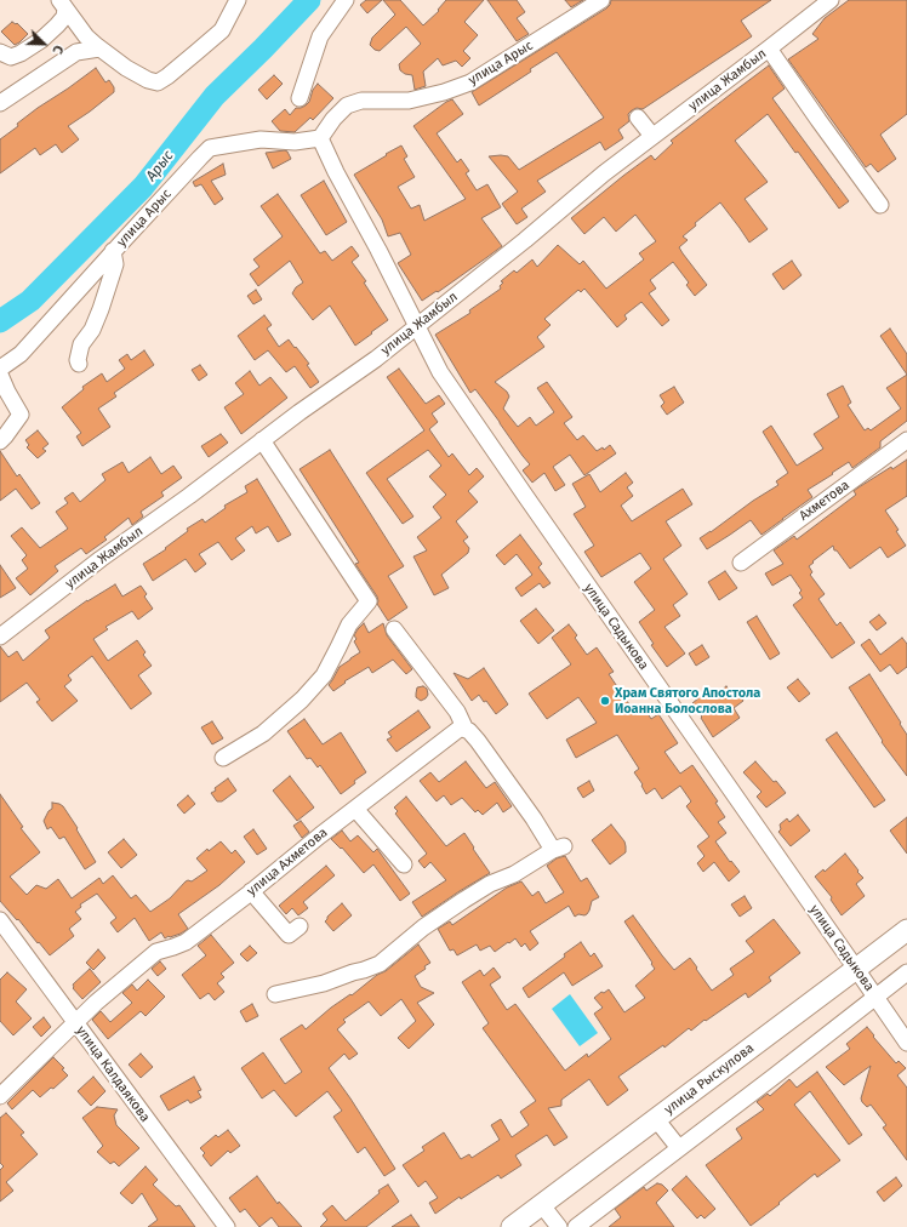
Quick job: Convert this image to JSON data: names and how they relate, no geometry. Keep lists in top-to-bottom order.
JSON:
{
  "streets": {
    "main road": ["улица Рыскулова"],
    "street": [
      "улица Арыс",
      "улица Жамбыл",
      "Ахметова",
      "улица Садыкова",
      "улица Ахметова",
      "улица Калдаякова"
    ]
  },
  "crossings": [
    ["улица Жамбыл", "улица Садыкова"],
    ["улица Садыкова", "улица Рыскулова"],
    ["улица Ахметова", "улица Калдаякова"]
  ],
  "water": ["Арыс"],
  "places": ["Храм Святого Апостола Иоанна Болослова"],
  "north": "bottom right"
}
